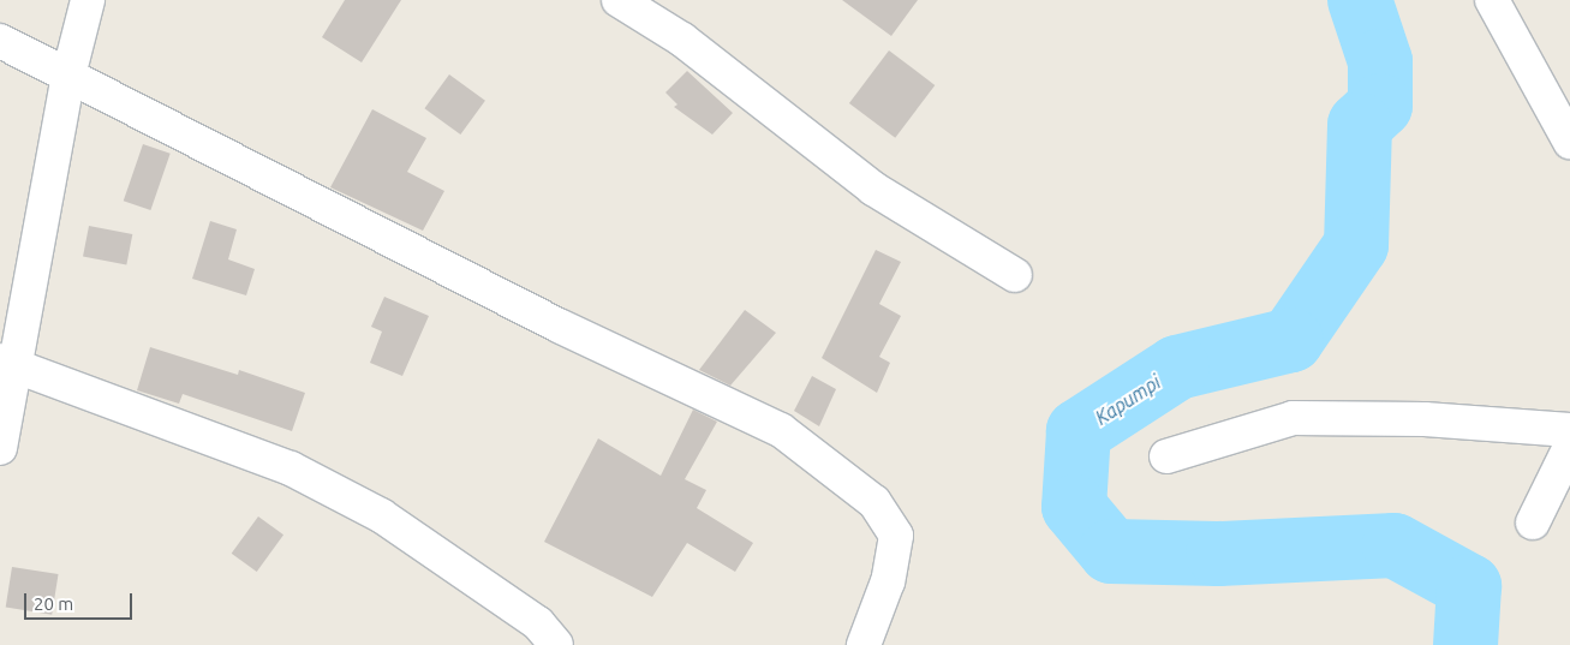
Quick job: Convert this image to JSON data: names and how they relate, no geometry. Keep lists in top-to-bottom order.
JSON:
{
  "water": ["Kapumpi"],
  "scale_bar": "20 m"
}
